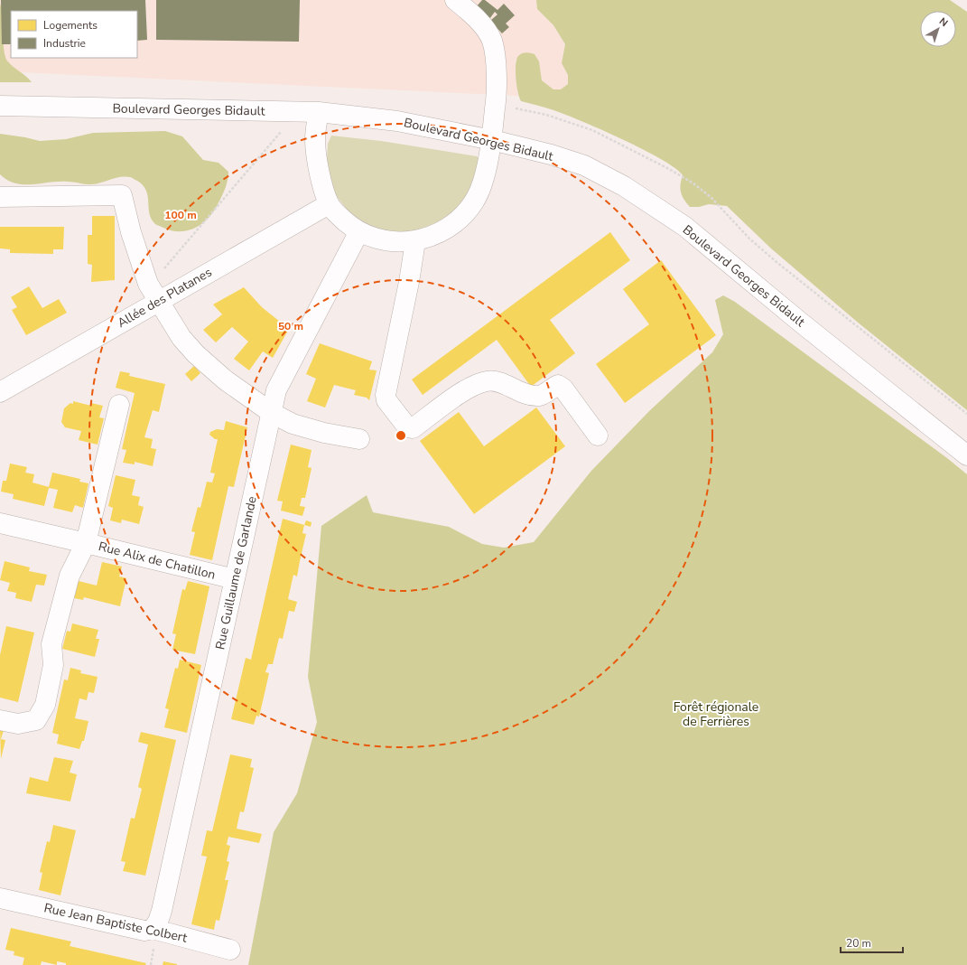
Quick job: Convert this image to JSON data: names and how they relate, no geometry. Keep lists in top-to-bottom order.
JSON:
{
  "streets": {
    "street": [
      "Boulevard Georges Bidault",
      "Allée des Platanes",
      "Rue Alix de Chatillon",
      "Rue Guillaume de Garlande",
      "Rue Jean Baptiste Colbert"
    ]
  },
  "crossings": [
    ["Rue Alix de Chatillon", "Rue Guillaume de Garlande"],
    ["Rue Guillaume de Garlande", "Rue Jean Baptiste Colbert"]
  ],
  "parks": ["Forêt régionale de Ferrières"],
  "legend": ["Logements", "Industrie"],
  "scale_bar": "20 m",
  "north": "top right",
  "rings": ["100 m", "50 m"]
}
